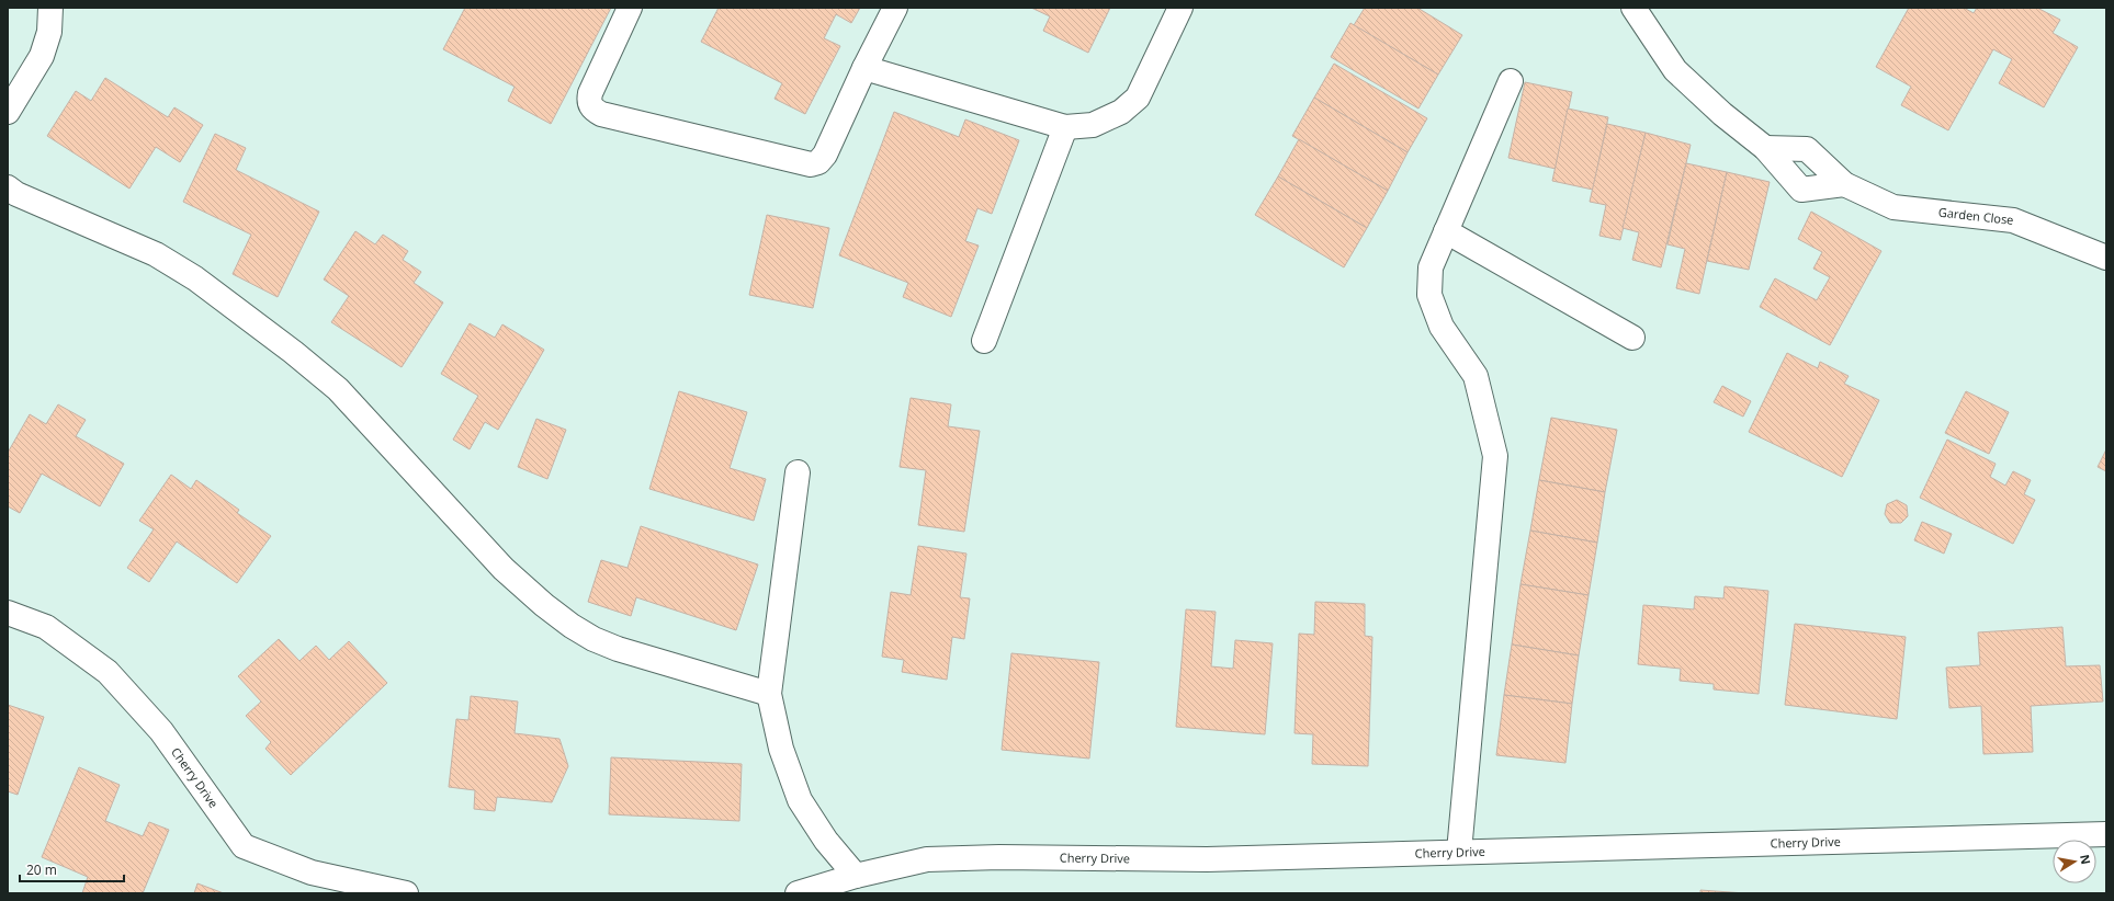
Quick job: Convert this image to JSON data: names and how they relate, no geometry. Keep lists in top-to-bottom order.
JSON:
{
  "streets": {
    "street": ["Garden Close", "Cherry Drive"]
  },
  "scale_bar": "20 m",
  "north": "right"
}
